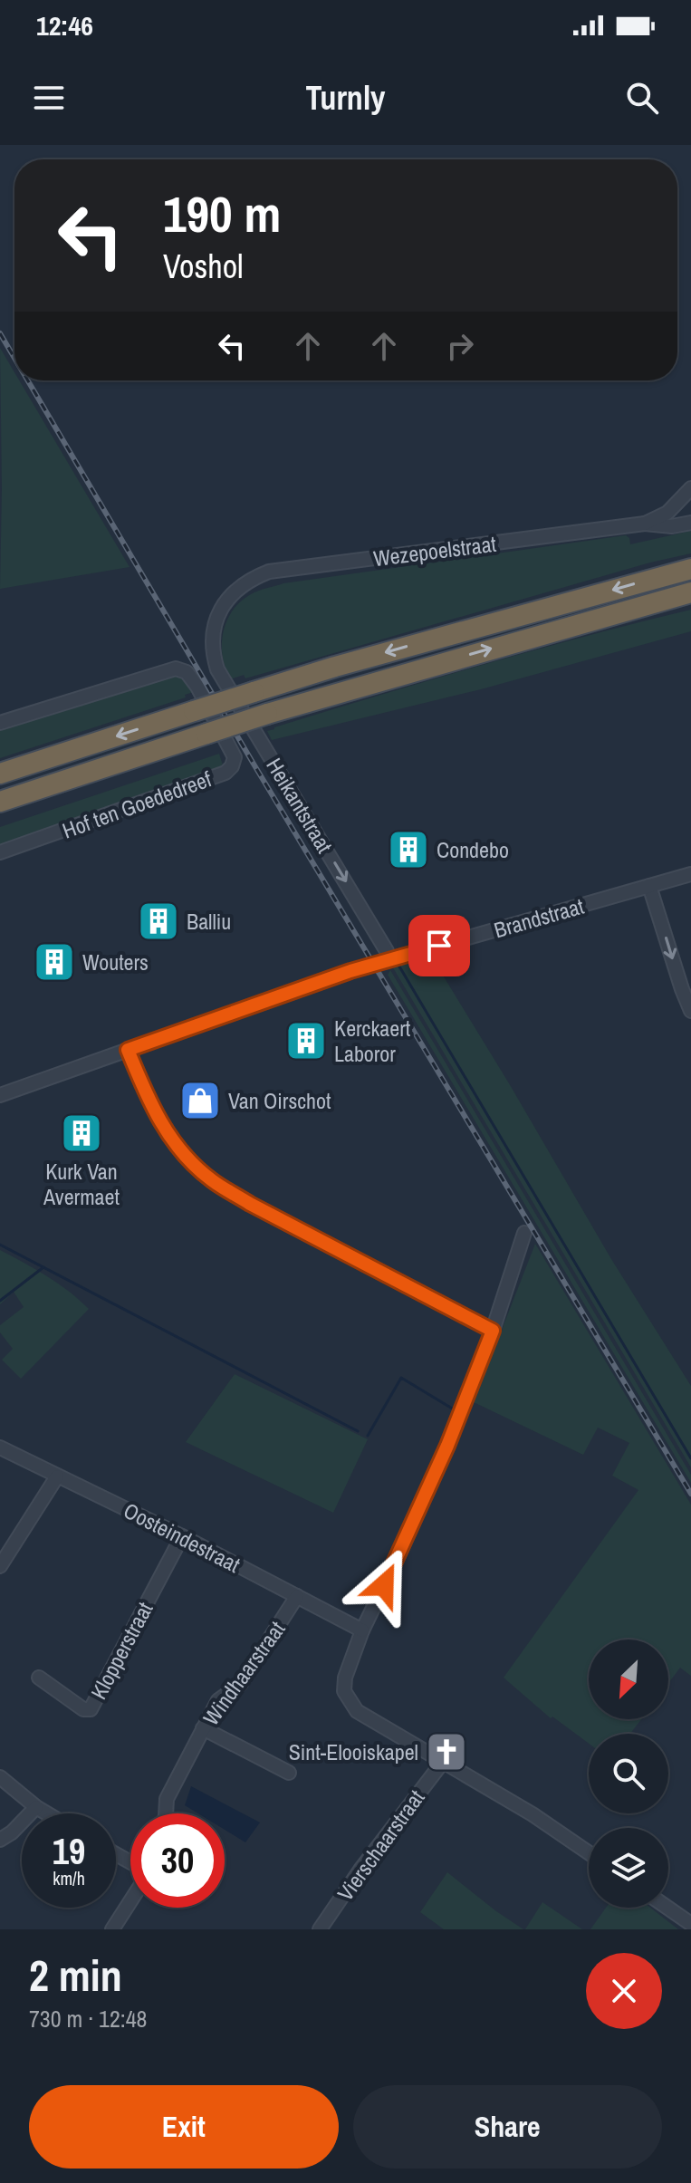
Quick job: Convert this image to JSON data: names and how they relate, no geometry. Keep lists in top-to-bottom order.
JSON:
{
  "streets": {
    "street": [
      "Wezepoelstraat",
      "Hof ten Goededreef",
      "Heikantstraat",
      "Brandstraat",
      "Oosteindestraat",
      "Klopperstraat",
      "Windhaarstraat",
      "Vierschaarstraat"
    ]
  },
  "crossings": [
    ["Wezepoelstraat", "Heikantstraat"],
    ["Heikantstraat", "Brandstraat"],
    ["Oosteindestraat", "Klopperstraat"],
    ["Oosteindestraat", "Windhaarstraat"]
  ],
  "one_way": ["Heikantstraat"],
  "places": {
    "building": [
      "Condebo",
      "Balliu",
      "Wouters",
      "Kerckaert Laboror",
      "Kurk Van Avermaet"
    ],
    "shop": ["Van Oirschot"],
    "church": ["Sint-Elooiskapel"]
  },
  "north": "bottom left",
  "page": {
    "status": "12:46",
    "header": "Turnly",
    "turn": ["190 m", "Voshol"],
    "speed": "19 km/h",
    "limit": "30",
    "heading": ["2 min", "730 m · 12:48"],
    "buttons": ["Exit", "Share"]
  }
}
